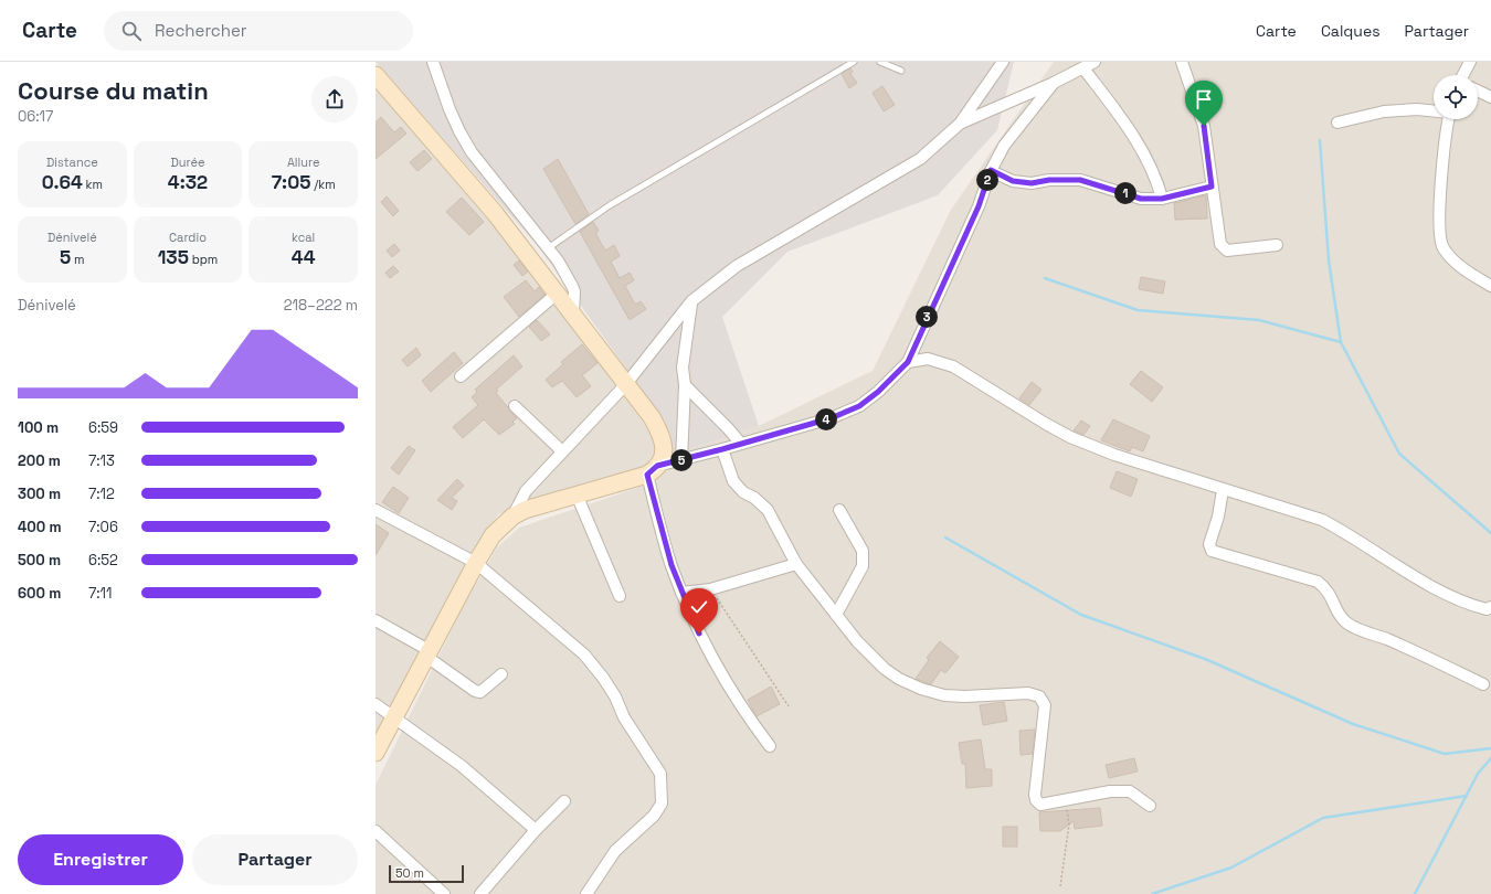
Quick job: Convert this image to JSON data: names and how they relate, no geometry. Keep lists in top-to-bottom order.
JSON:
{
  "scale_bar": "50 m",
  "page": {
    "header": "Carte",
    "search": "Rechercher",
    "nav": ["Carte", "Calques", "Partager"],
    "heading": ["Course du matin", "06:17"],
    "stats": [
      ["Distance", "0.64 km"],
      ["Durée", "4:32"],
      ["Allure", "7:05 /km"],
      ["Dénivelé", "5 m"],
      ["Cardio", "135 bpm"],
      ["kcal", "44"]
    ],
    "pins": [
      "2",
      "1",
      "3",
      "4",
      "5"
    ],
    "chart": ["Dénivelé", "218–222 m"],
    "list": [
      {
        "name": "100 m",
        "note": "6:59"
      },
      {
        "name": "200 m",
        "note": "7:13"
      },
      {
        "name": "300 m",
        "note": "7:12"
      },
      {
        "name": "400 m",
        "note": "7:06"
      },
      {
        "name": "500 m",
        "note": "6:52"
      },
      {
        "name": "600 m",
        "note": "7:11"
      }
    ],
    "buttons": ["Enregistrer", "Partager"],
    "scale": "50 m"
  }
}
